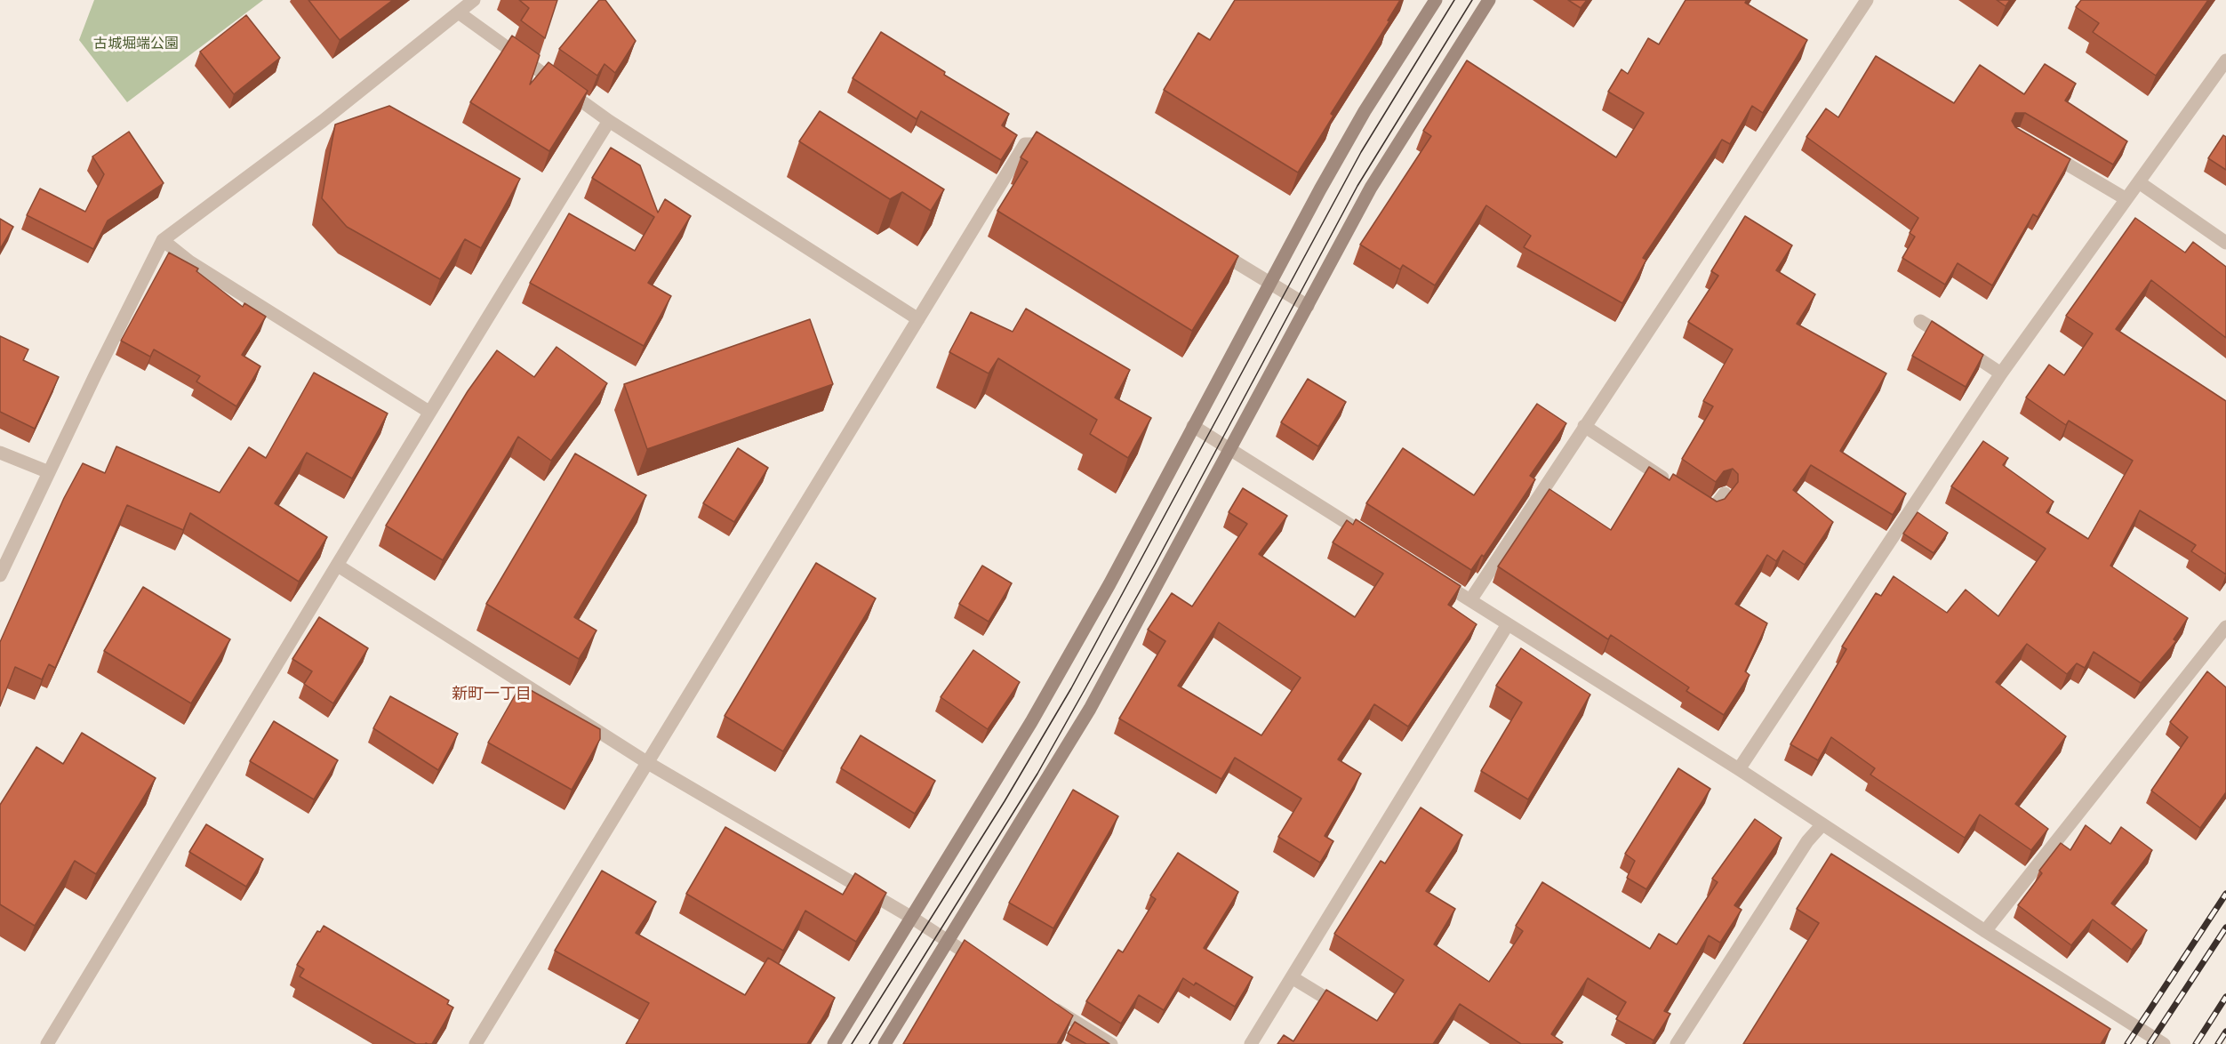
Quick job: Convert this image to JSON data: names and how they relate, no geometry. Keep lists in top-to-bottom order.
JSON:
{
  "districts": ["新町一丁目"],
  "parks": ["古城堀端公園"]
}
